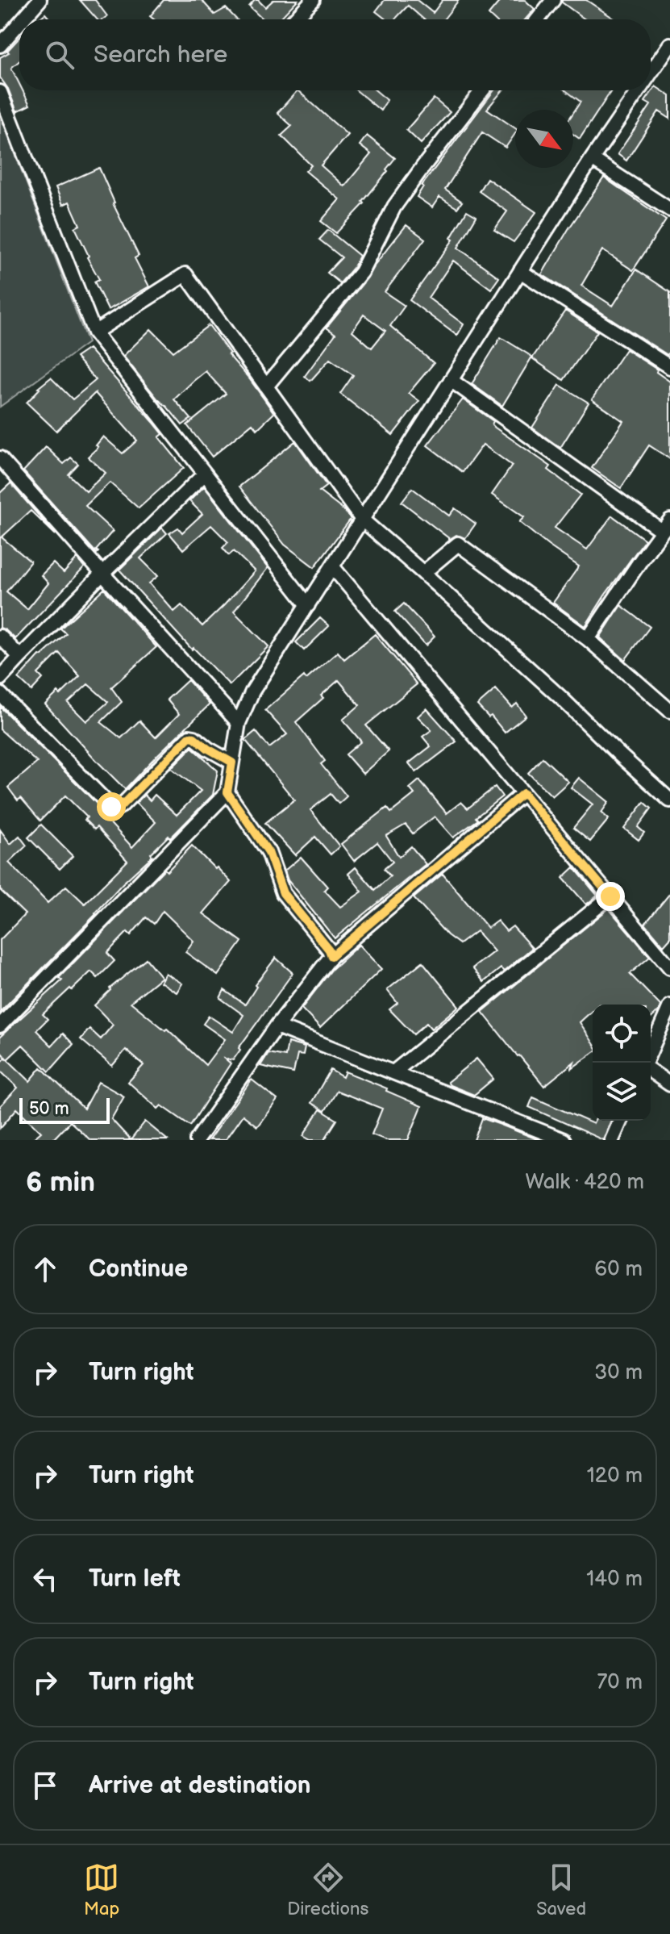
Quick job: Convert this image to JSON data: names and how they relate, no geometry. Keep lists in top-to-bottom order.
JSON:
{
  "scale_bar": "50 m",
  "north": "bottom right",
  "page": {
    "search": "Search here",
    "scale": "50 m",
    "heading": ["6 min", "Walk · 420 m"],
    "list": [
      ["Continue", "60 m"],
      ["Turn right", "30 m"],
      ["Turn right", "120 m"],
      ["Turn left", "140 m"],
      ["Turn right", "70 m"],
      "Arrive at destination"
    ],
    "nav": ["Map", "Directions", "Saved"]
  }
}
